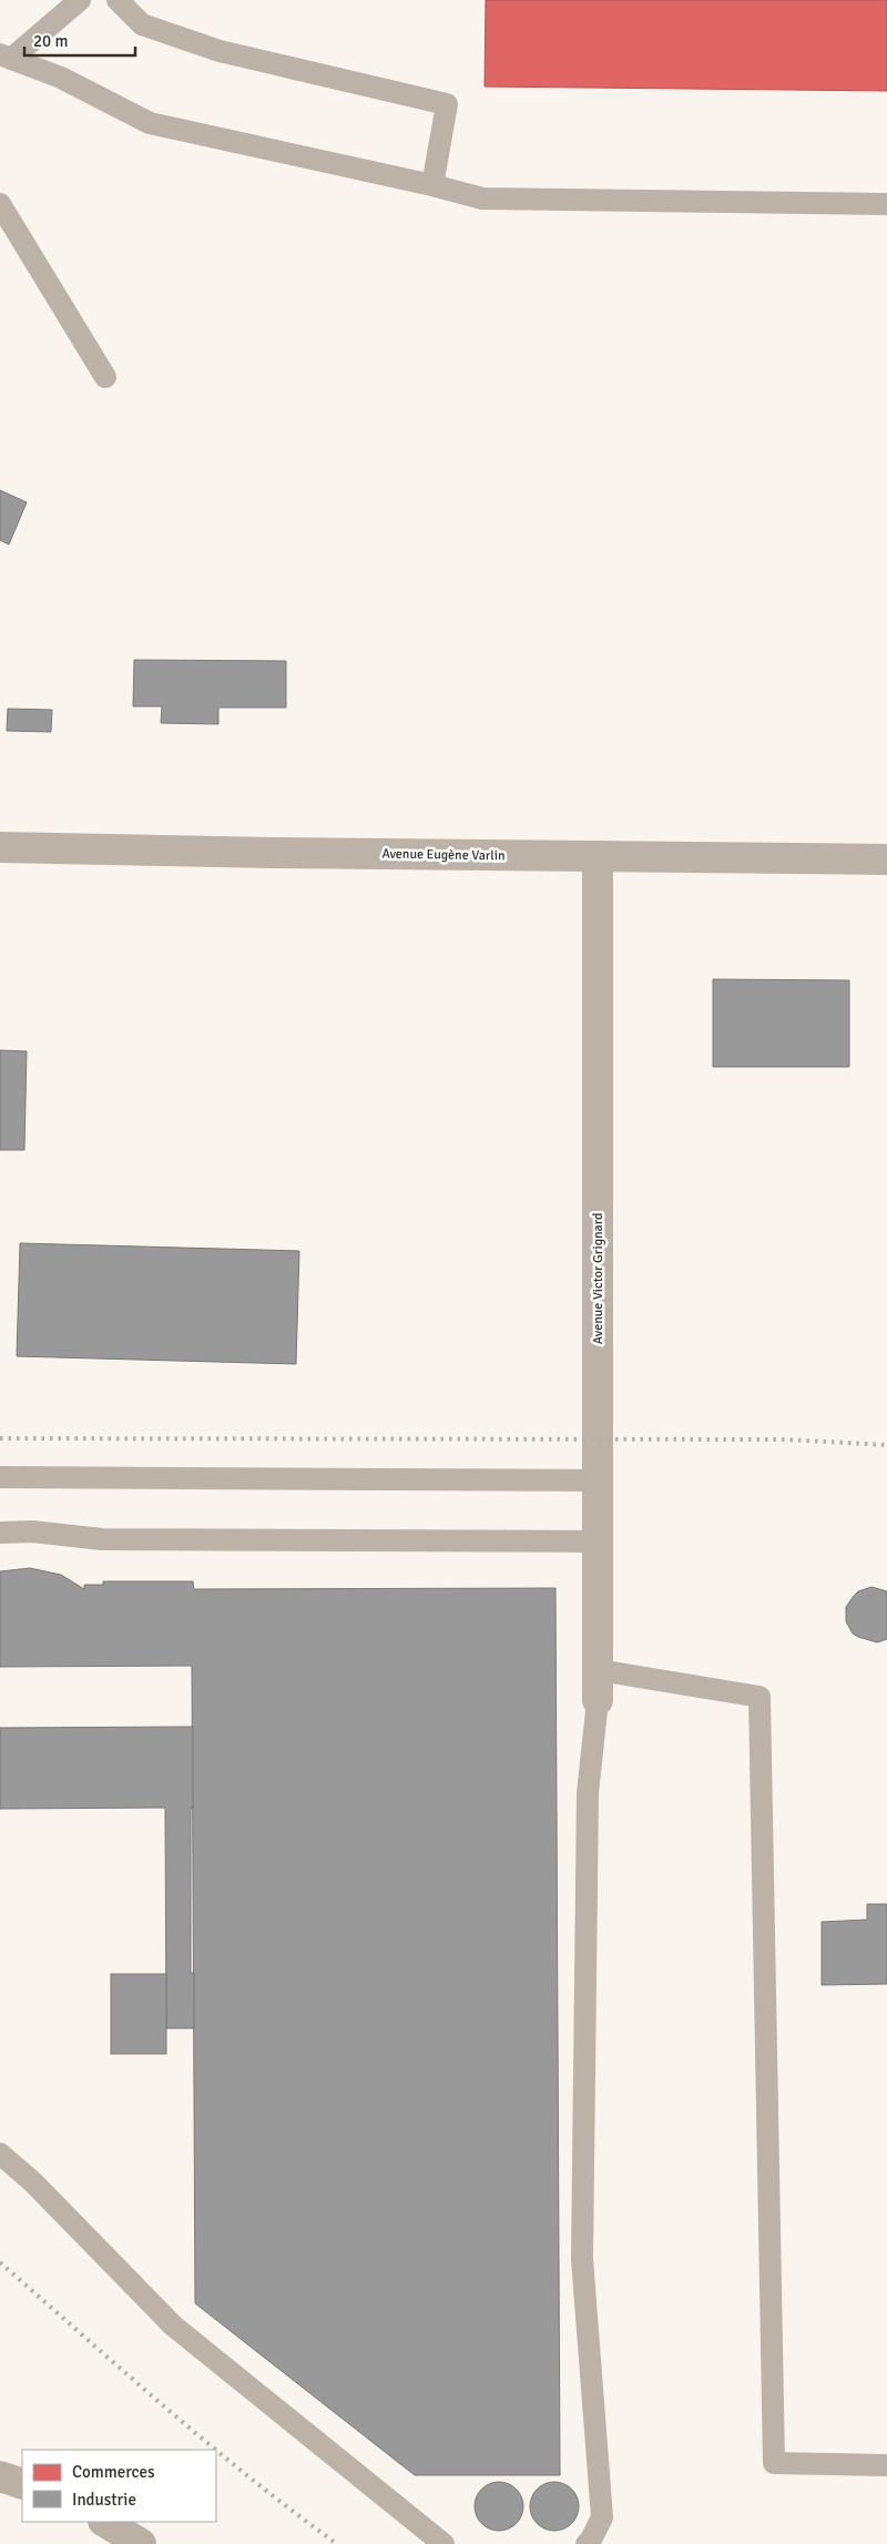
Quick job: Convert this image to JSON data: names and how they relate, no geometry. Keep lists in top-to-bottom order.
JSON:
{
  "streets": {
    "street": ["Avenue Eugène Varlin", "Avenue Victor Grignard"]
  },
  "crossings": [
    ["Avenue Eugène Varlin", "Avenue Victor Grignard"]
  ],
  "legend": ["Commerces", "Industrie"],
  "scale_bar": "20 m"
}
